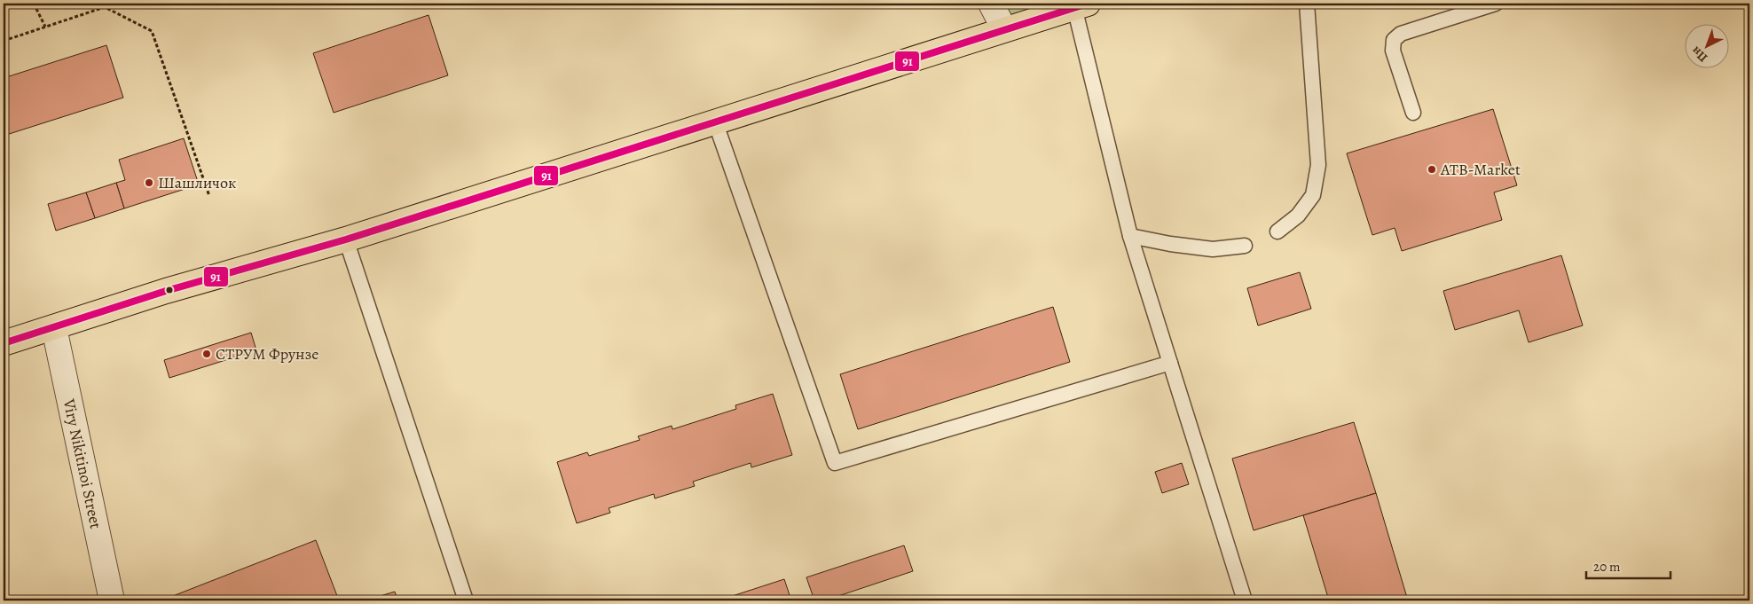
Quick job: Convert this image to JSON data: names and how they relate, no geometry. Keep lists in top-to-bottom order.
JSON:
{
  "streets": {
    "street": ["Viry Nikitinoi Street"]
  },
  "places": ["ATB-Market", "Шашличок", "СТРУМ Фрунзе"],
  "lines": ["transit line 91"],
  "scale_bar": "20 m",
  "north": "bottom left"
}
